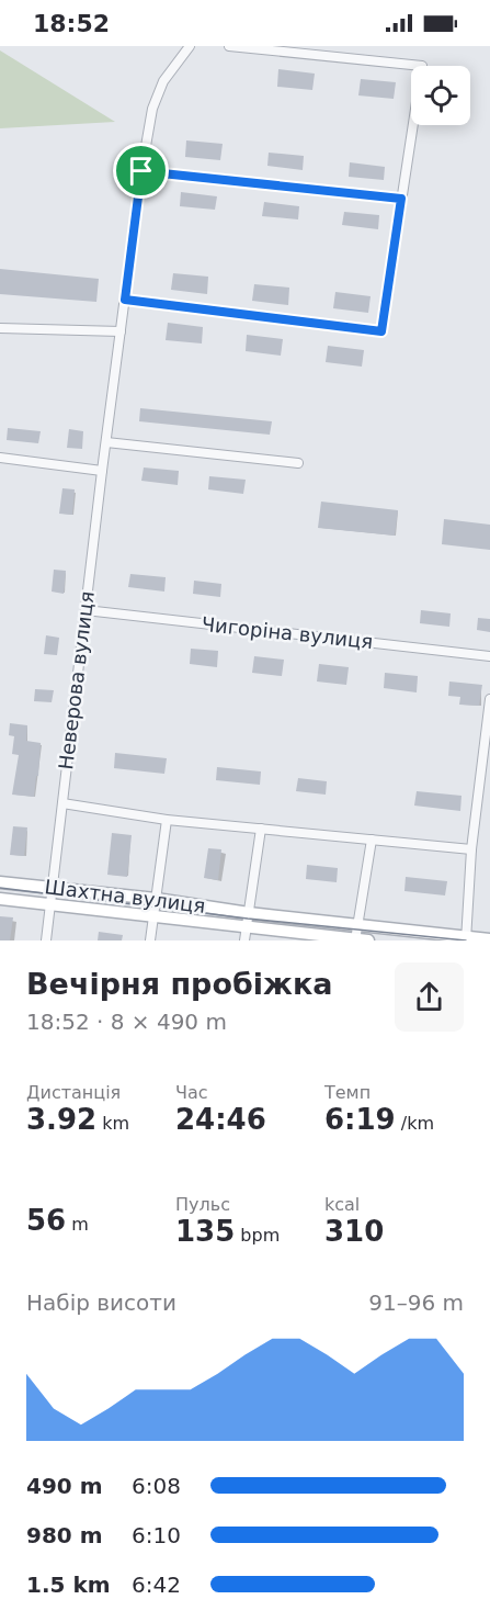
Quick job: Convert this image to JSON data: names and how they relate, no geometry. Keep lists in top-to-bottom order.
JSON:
{
  "streets": {
    "main road": ["Шахтна вулиця"],
    "street": ["Чигоріна вулиця", "Неверова вулиця"]
  },
  "crossings": [
    ["Чигоріна вулиця", "Неверова вулиця"],
    ["Неверова вулиця", "Шахтна вулиця"]
  ],
  "page": {
    "status": "18:52",
    "heading": ["Вечірня пробіжка", "18:52 · 8 × 490 m"],
    "stats": [
      ["Дистанція", "3.92 km"],
      ["Час", "24:46"],
      ["Темп", "6:19 /km"],
      ["56 m"],
      ["Пульс", "135 bpm"],
      ["kcal", "310"]
    ],
    "chart": ["Набір висоти", "91–96 m"],
    "list": [
      {
        "name": "490 m",
        "note": "6:08"
      },
      {
        "name": "980 m",
        "note": "6:10"
      },
      {
        "name": "1.5 km",
        "note": "6:42"
      }
    ]
  }
}
